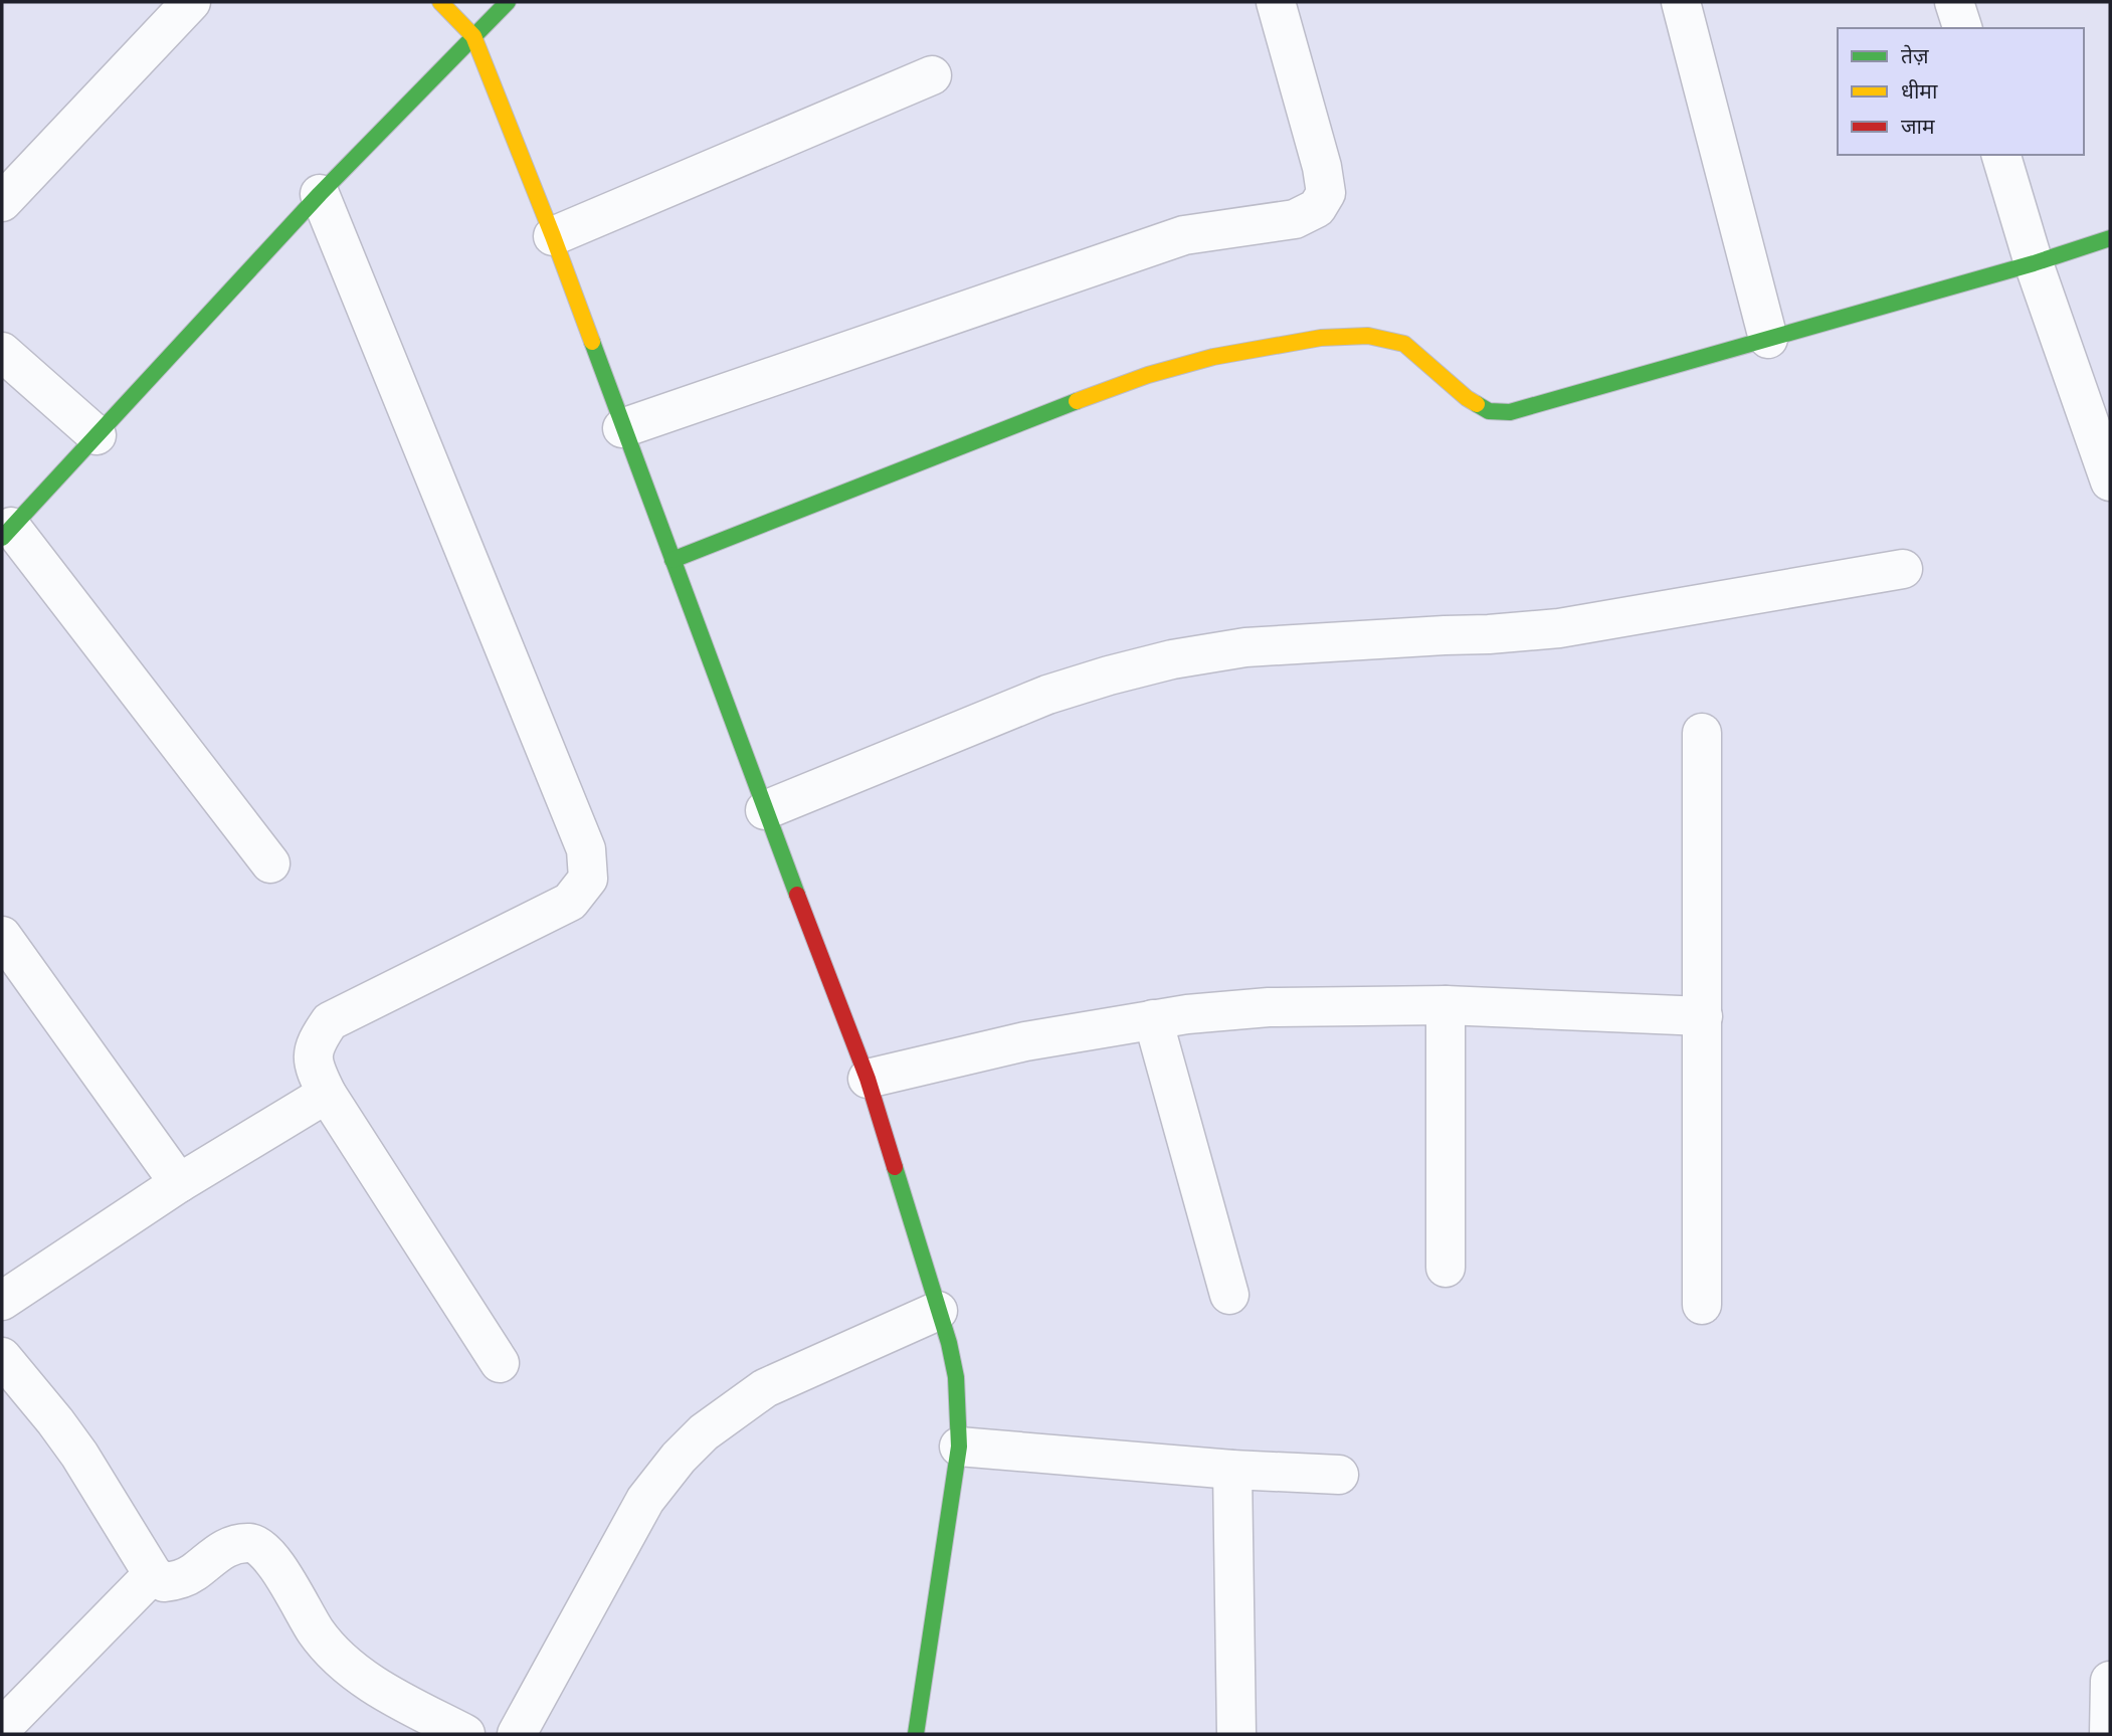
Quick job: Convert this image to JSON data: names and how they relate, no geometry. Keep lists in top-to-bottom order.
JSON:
{
  "legend": ["तेज़", "धीमा", "जाम"]
}
